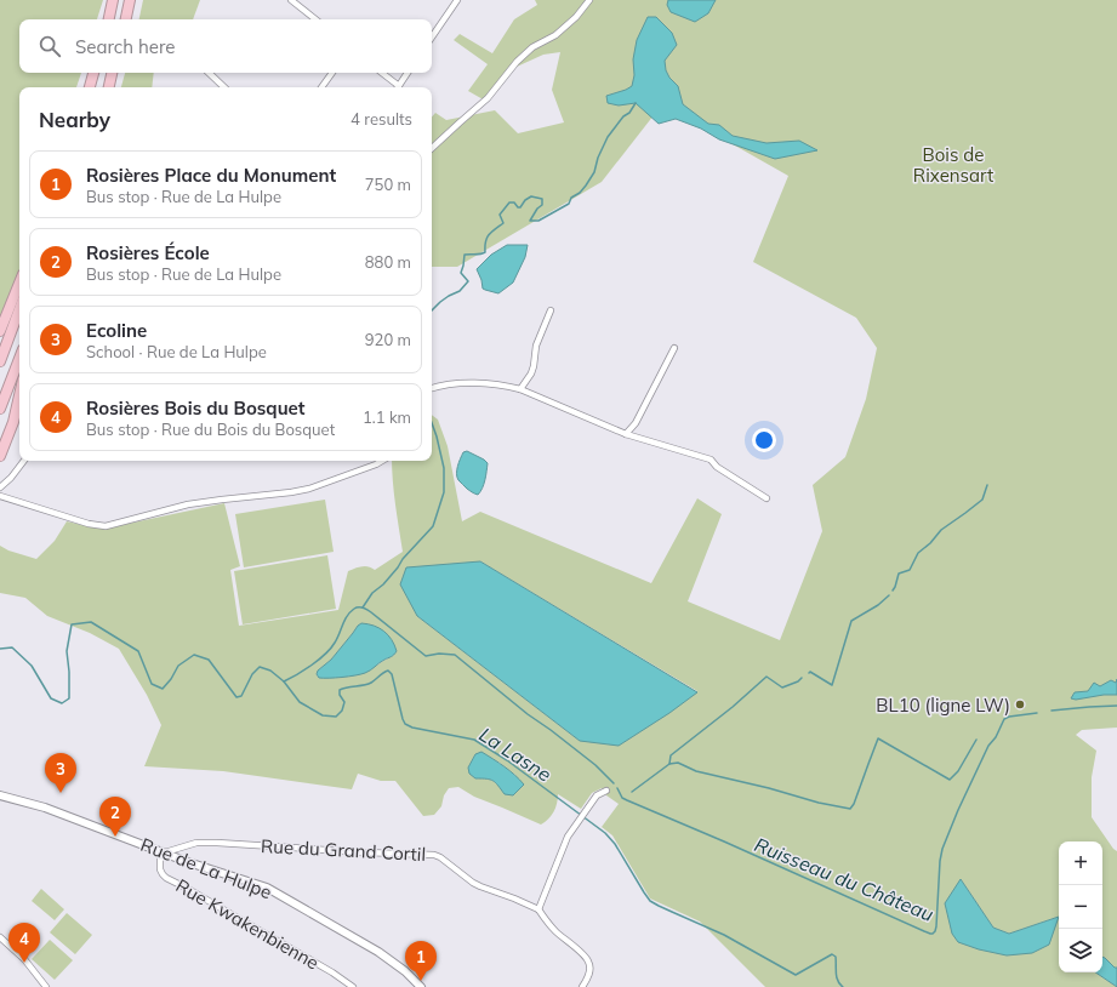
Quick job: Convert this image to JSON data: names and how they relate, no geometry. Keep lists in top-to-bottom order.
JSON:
{
  "streets": {
    "street": ["Rue du Grand Cortil", "Rue de La Hulpe", "Rue Kwakenbienne"]
  },
  "crossings": [
    ["Rue du Grand Cortil", "Rue de La Hulpe"],
    ["Rue du Grand Cortil", "Rue Kwakenbienne"],
    ["Rue de La Hulpe", "Rue Kwakenbienne"]
  ],
  "water": ["La Lasne", "Ruisseau du Château"],
  "parks": ["Bois de Rixensart"],
  "places": ["BL10 (ligne LW)"],
  "page": {
    "search": "Search here",
    "heading": ["Nearby", "4 results"],
    "list": [
      {
        "mark": "1",
        "name": "Rosières Place du Monument",
        "note": "Bus stop · Rue de La Hulpe",
        "value": "750 m"
      },
      {
        "mark": "2",
        "name": "Rosières École",
        "note": "Bus stop · Rue de La Hulpe",
        "value": "880 m"
      },
      {
        "mark": "3",
        "name": "Ecoline",
        "note": "School · Rue de La Hulpe",
        "value": "920 m"
      },
      {
        "mark": "4",
        "name": "Rosières Bois du Bosquet",
        "note": "Bus stop · Rue du Bois du Bosquet",
        "value": "1.1 km"
      }
    ],
    "pins": [
      "3",
      "2",
      "4",
      "1"
    ],
    "map_buttons": ["+", "−"]
  }
}
